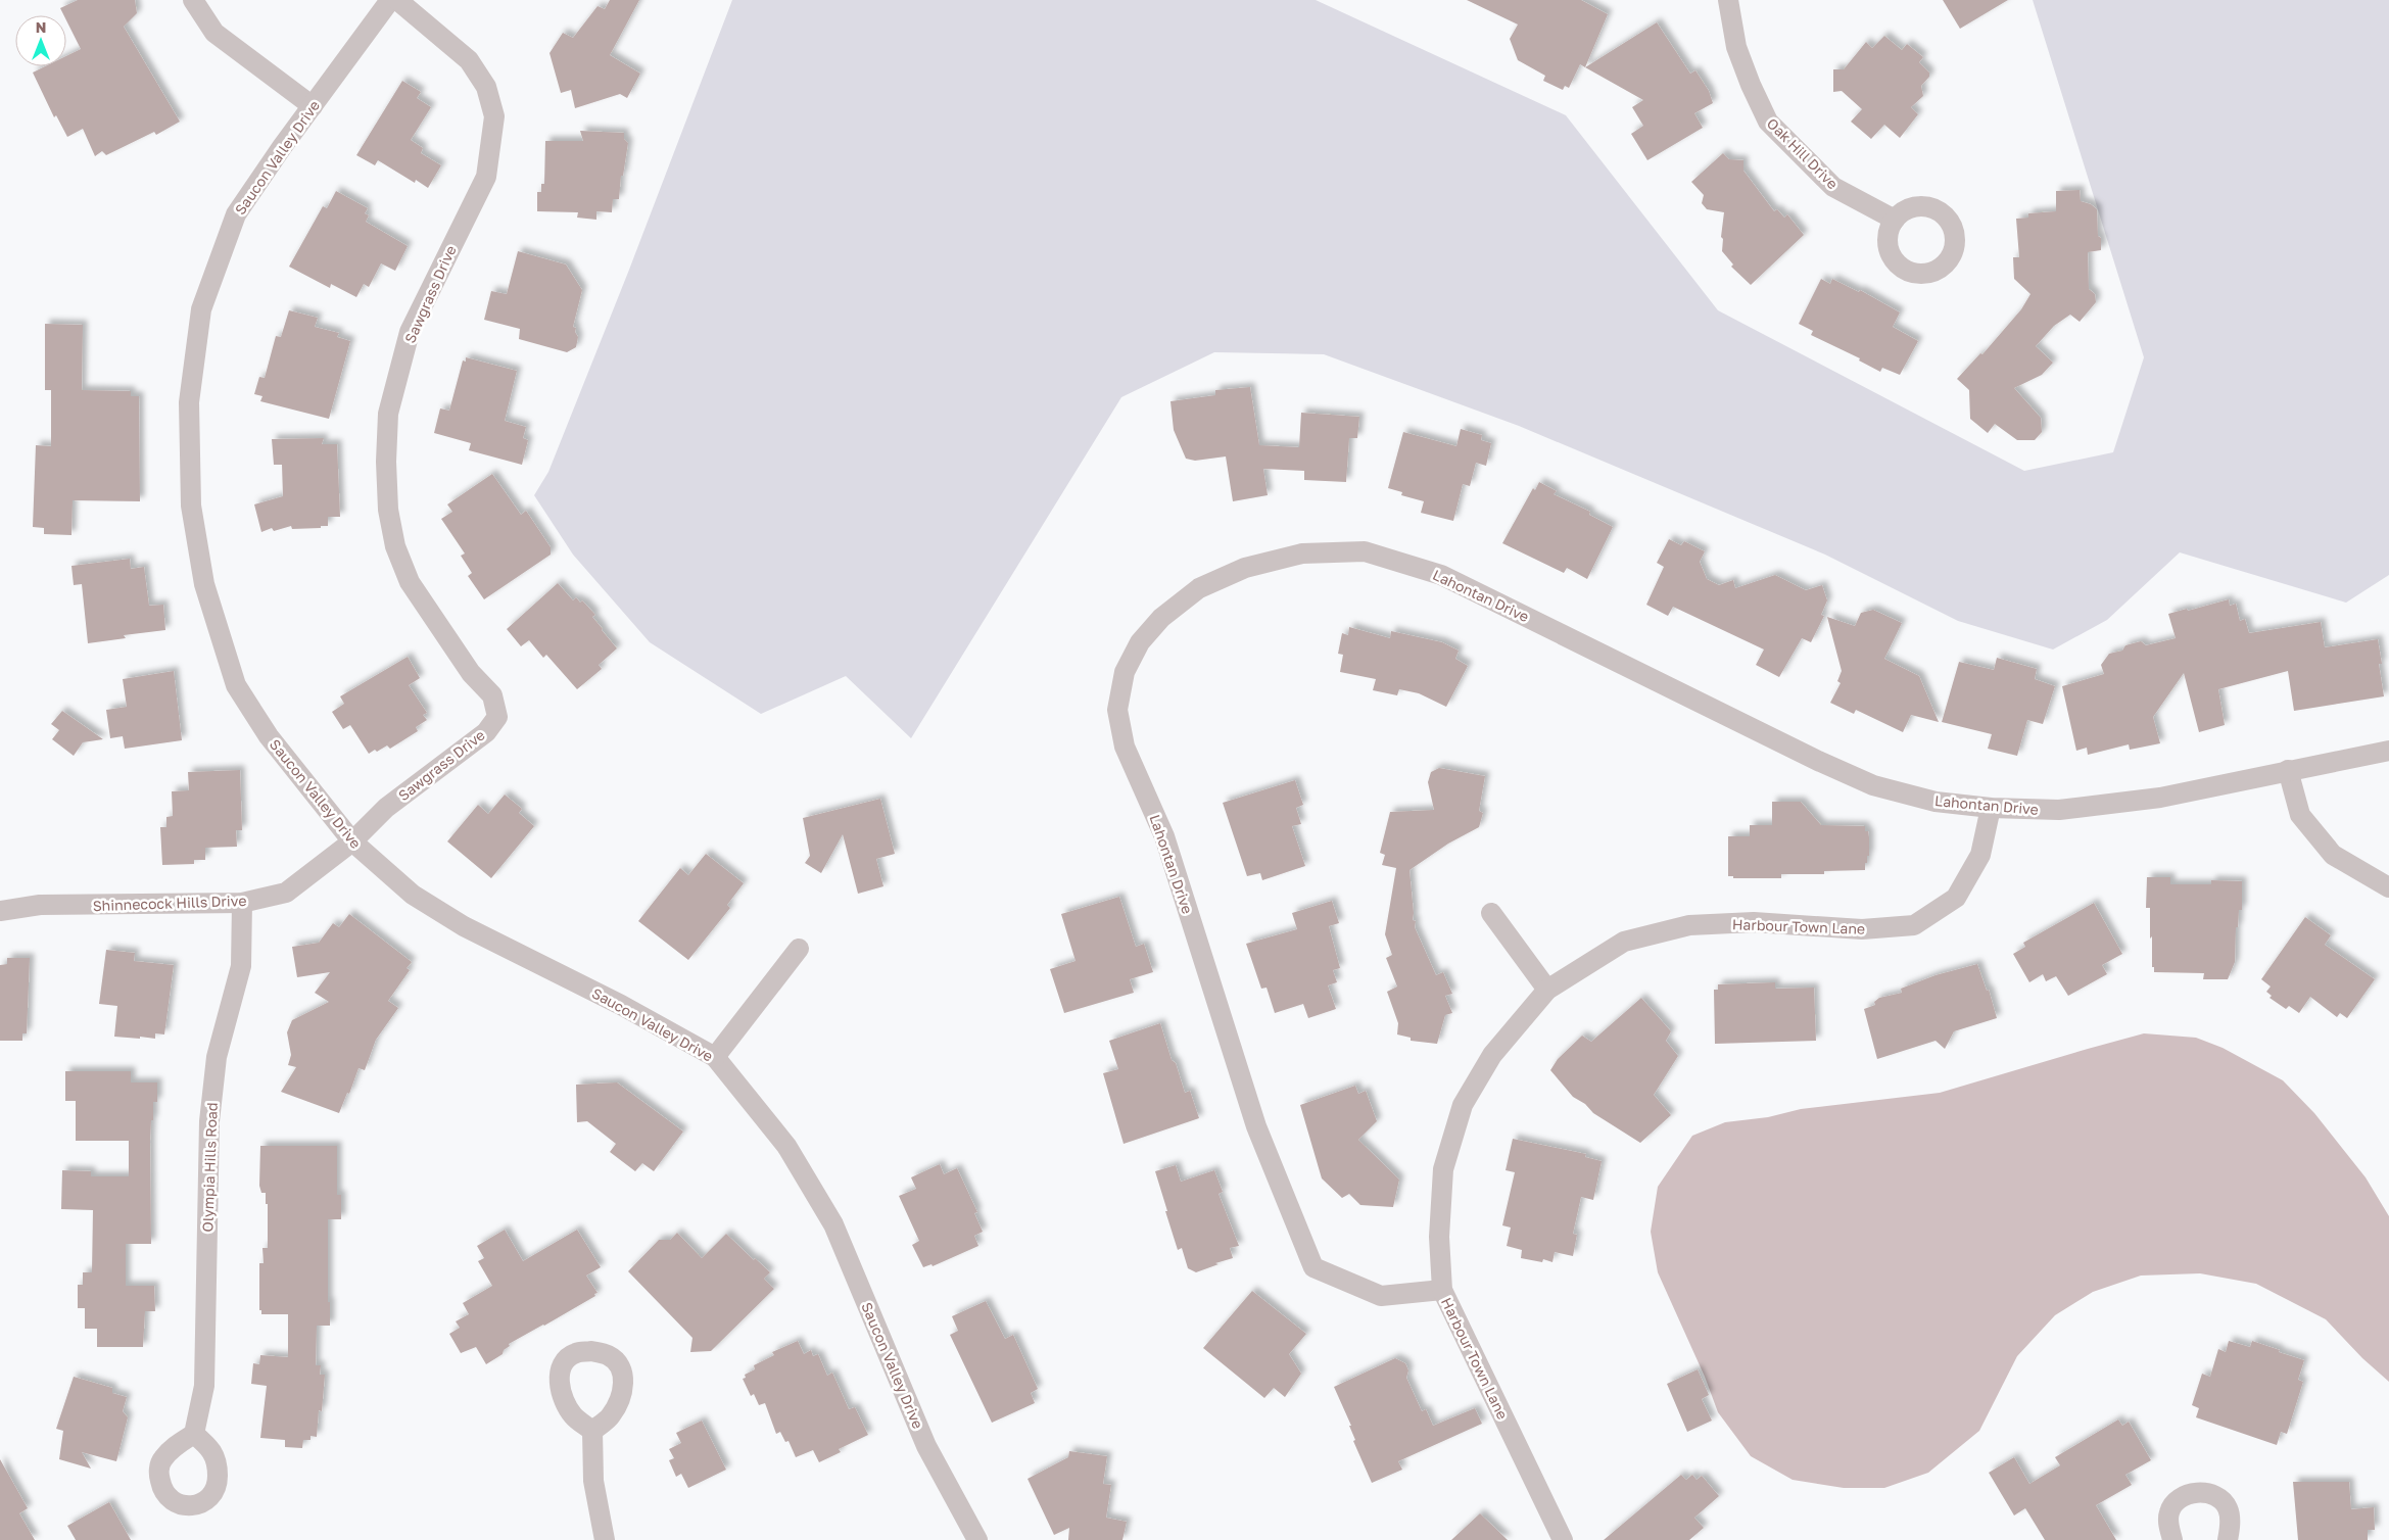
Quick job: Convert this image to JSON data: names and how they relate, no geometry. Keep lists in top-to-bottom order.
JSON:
{
  "streets": {
    "street": [
      "Oak Hill Drive",
      "Saucon Valley Drive",
      "Sawgrass Drive",
      "Lahontan Drive",
      "Shinnecock Hills Drive",
      "Harbour Town Lane",
      "Olympia Hills Road"
    ]
  },
  "crossings": [
    ["Saucon Valley Drive", "Sawgrass Drive"],
    ["Saucon Valley Drive", "Shinnecock Hills Drive"],
    ["Sawgrass Drive", "Shinnecock Hills Drive"],
    ["Lahontan Drive", "Harbour Town Lane"],
    ["Shinnecock Hills Drive", "Olympia Hills Road"]
  ],
  "north": "top"
}
